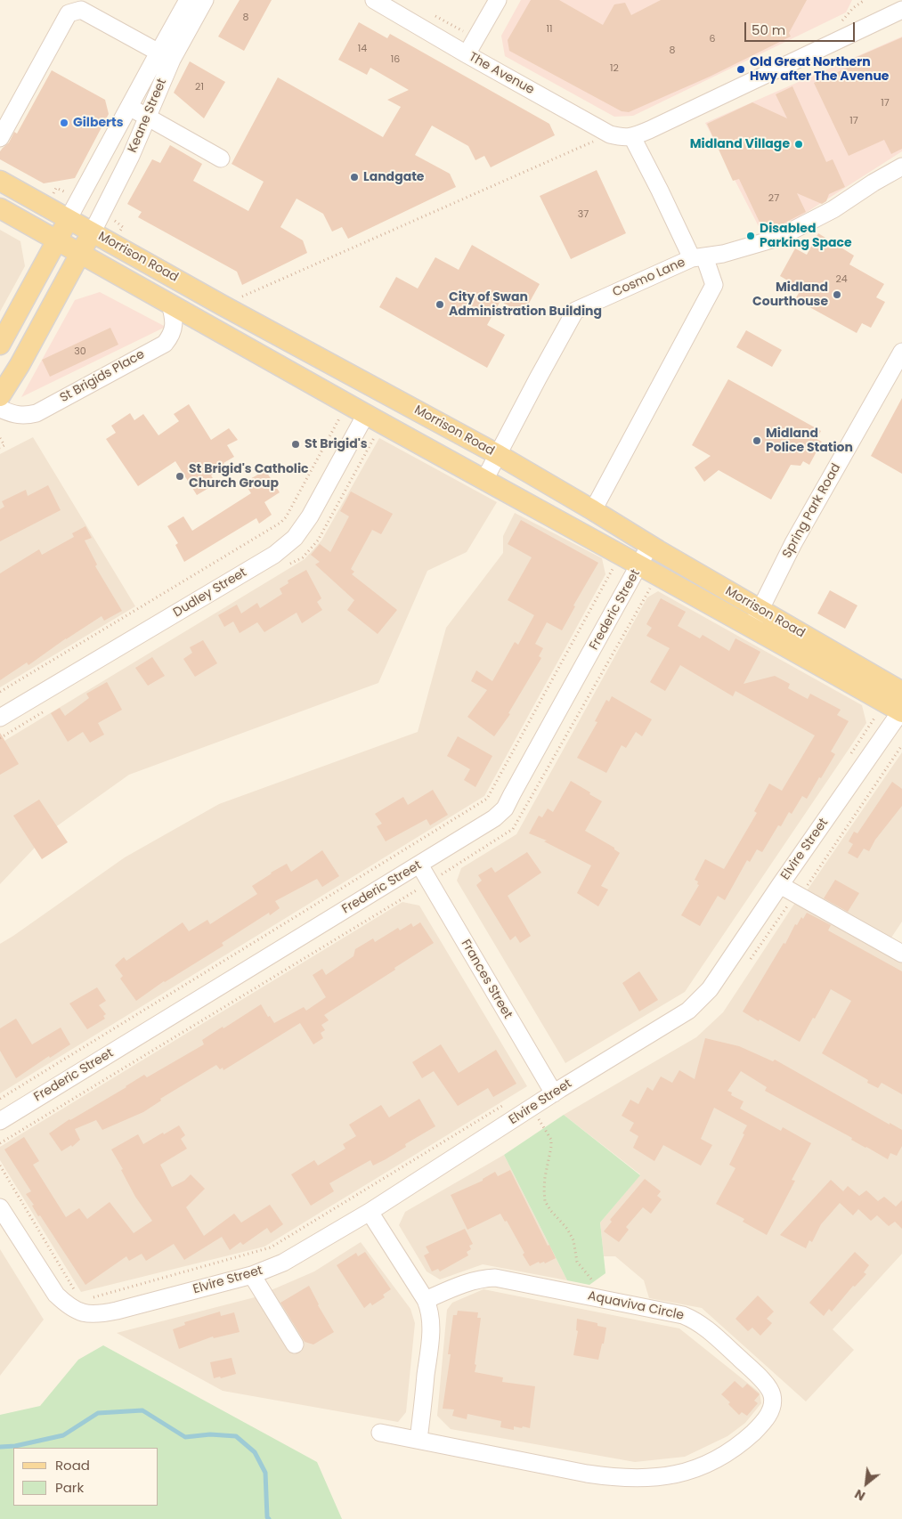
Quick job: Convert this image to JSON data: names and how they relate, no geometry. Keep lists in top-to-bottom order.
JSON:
{
  "streets": {
    "main road": ["Morrison Road"],
    "street": [
      "The Avenue",
      "Keane Street",
      "Cosmo Lane",
      "St Brigids Place",
      "Spring Park Road",
      "Dudley Street",
      "Frederic Street",
      "Elvire Street",
      "Frances Street",
      "Aquaviva Circle"
    ]
  },
  "crossings": [
    ["Keane Street", "Morrison Road"],
    ["Morrison Road", "Cosmo Lane"],
    ["Morrison Road", "St Brigids Place"],
    ["Morrison Road", "Spring Park Road"],
    ["Morrison Road", "Dudley Street"],
    ["Morrison Road", "Frederic Street"],
    ["Morrison Road", "Elvire Street"],
    ["Frederic Street", "Frances Street"],
    ["Elvire Street", "Frances Street"]
  ],
  "places": [
    "Old Great Northern Hwy after The Avenue",
    "Gilberts",
    "Midland Village",
    "Landgate",
    "Disabled Parking Space",
    "Midland Courthouse",
    "City of Swan Administration Building",
    "Midland Police Station",
    "St Brigid's",
    "St Brigid's Catholic Church Group"
  ],
  "house_numbers": [
    "8",
    "11",
    "6",
    "14",
    "8",
    "16",
    "12",
    "21",
    "17",
    "17",
    "27",
    "37",
    "24",
    "30"
  ],
  "legend": ["Road", "Park"],
  "scale_bar": "50 m",
  "north": "bottom left"
}
